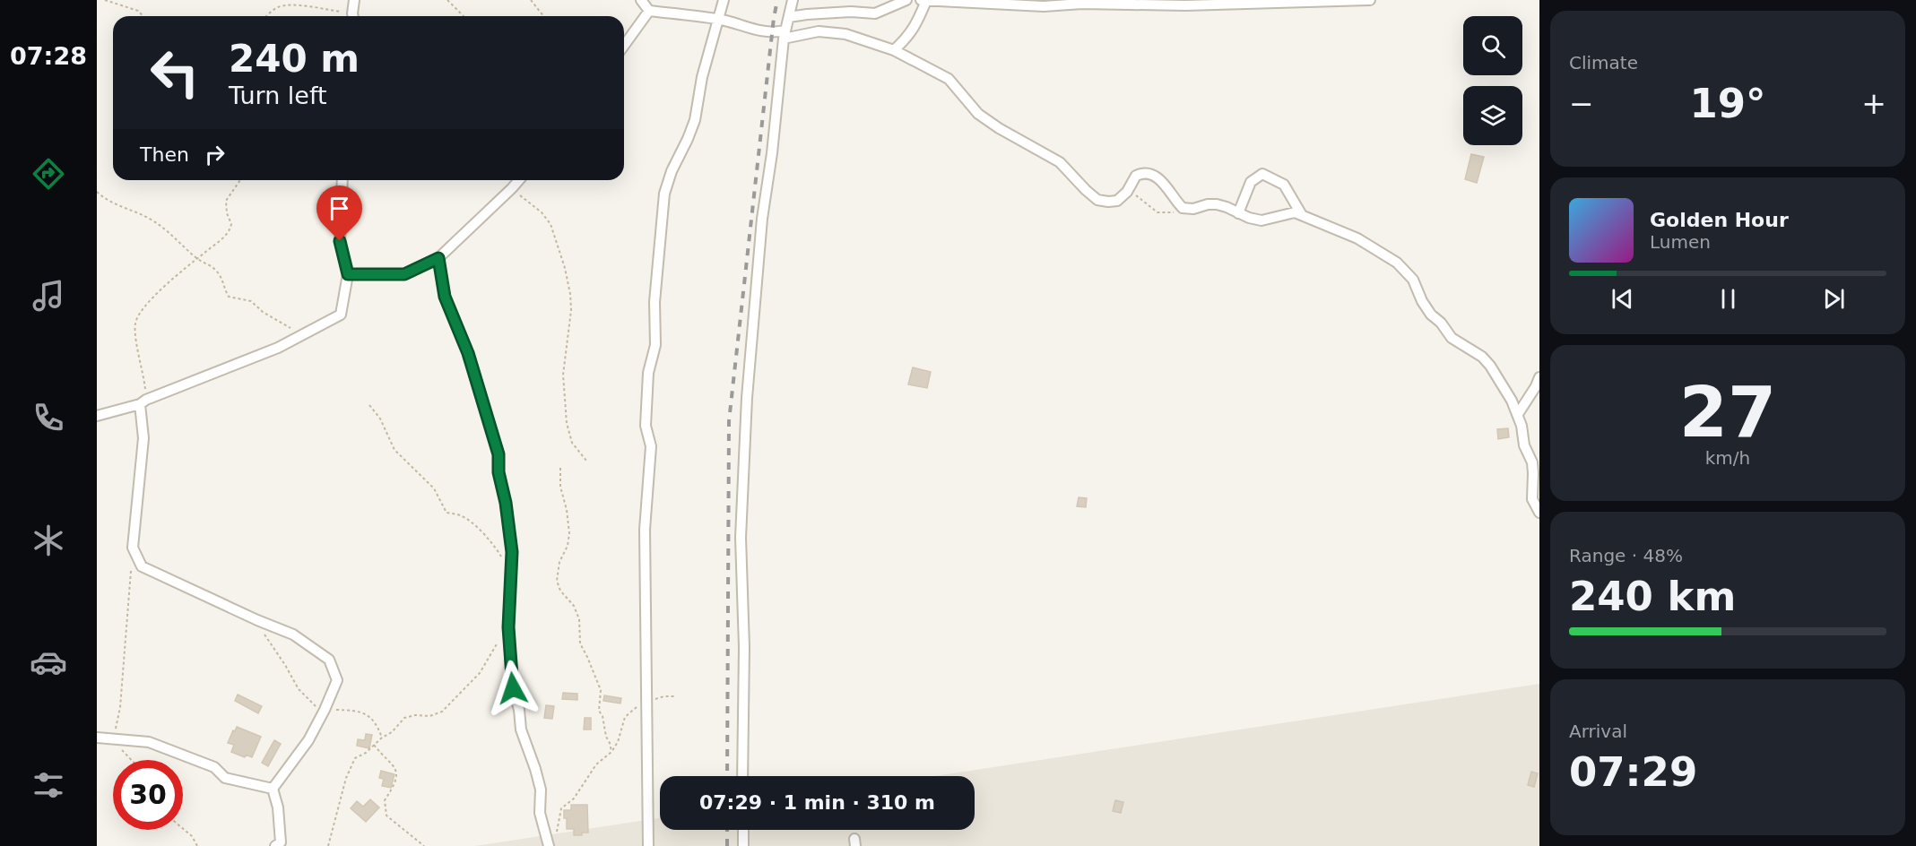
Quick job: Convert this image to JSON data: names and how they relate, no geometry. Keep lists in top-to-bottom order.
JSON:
{
  "page": {
    "tabs": "07:28",
    "tile": [
      "Climate",
      ["27", "km/h"],
      ["Range · 48%", "240 km"],
      ["Arrival", "07:29"]
    ],
    "turn": ["240 m", "Turn left"],
    "heat": ["−", "19°", "+"],
    "then": "Then",
    "song": ["Golden Hour", "Lumen"],
    "limit": "30",
    "trip": "07:29 · 1 min · 310 m"
  }
}
